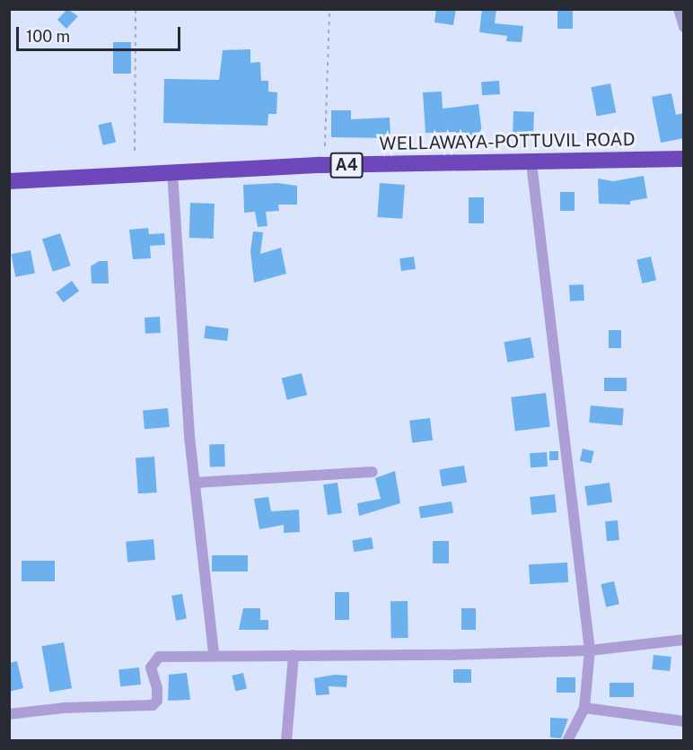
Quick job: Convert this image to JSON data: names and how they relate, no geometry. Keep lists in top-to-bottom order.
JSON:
{
  "streets": {
    "highway": ["WELLAWAYA-POTTUVIL ROAD", "A4"]
  },
  "scale_bar": "100 m"
}
